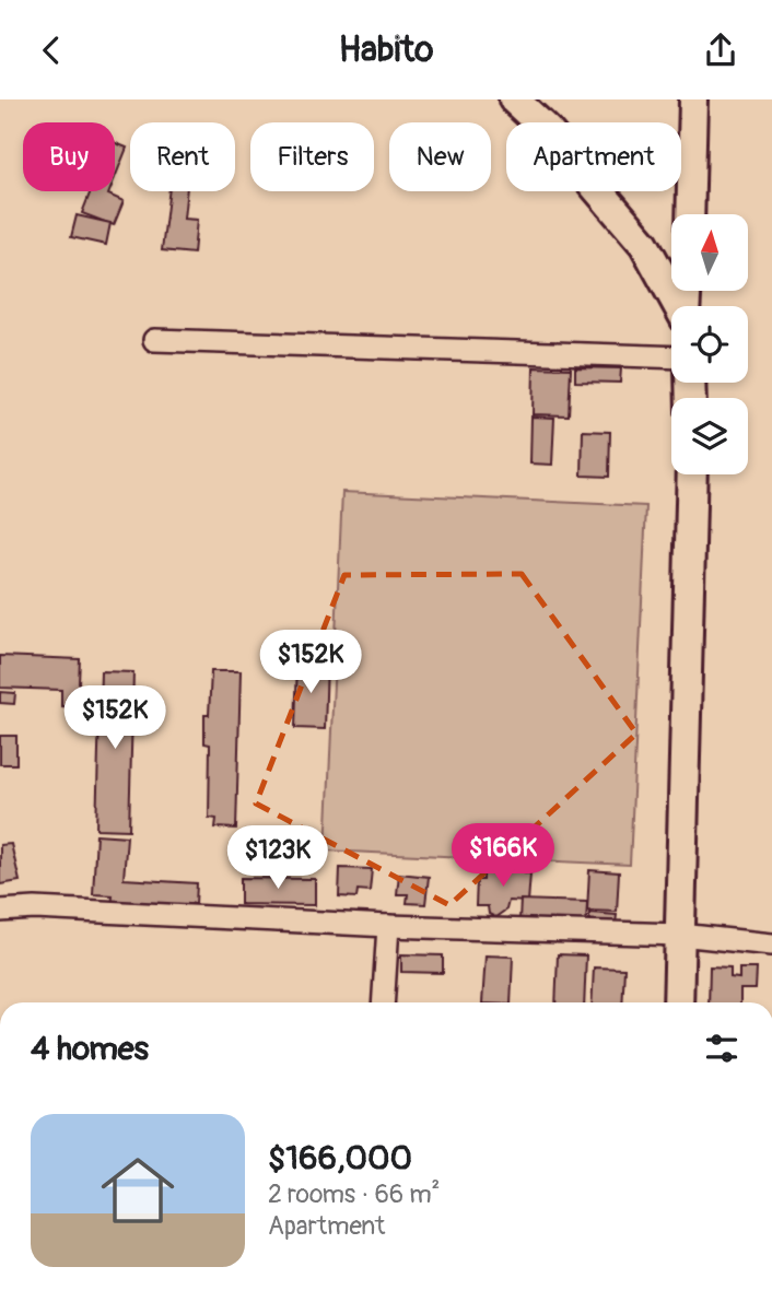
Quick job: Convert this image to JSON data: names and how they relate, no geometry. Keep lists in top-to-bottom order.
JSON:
{
  "north": "top",
  "page": {
    "header": "Habito",
    "chip": [
      "Buy",
      "Rent",
      "Filters",
      "New",
      "Apartment"
    ],
    "price": [
      "$152K",
      "$152K",
      "$166K",
      "$123K"
    ],
    "heading": "4 homes",
    "list": [
      {
        "name": "$166,000",
        "note": "2 rooms · 66 m² · Apartment"
      }
    ]
  }
}
